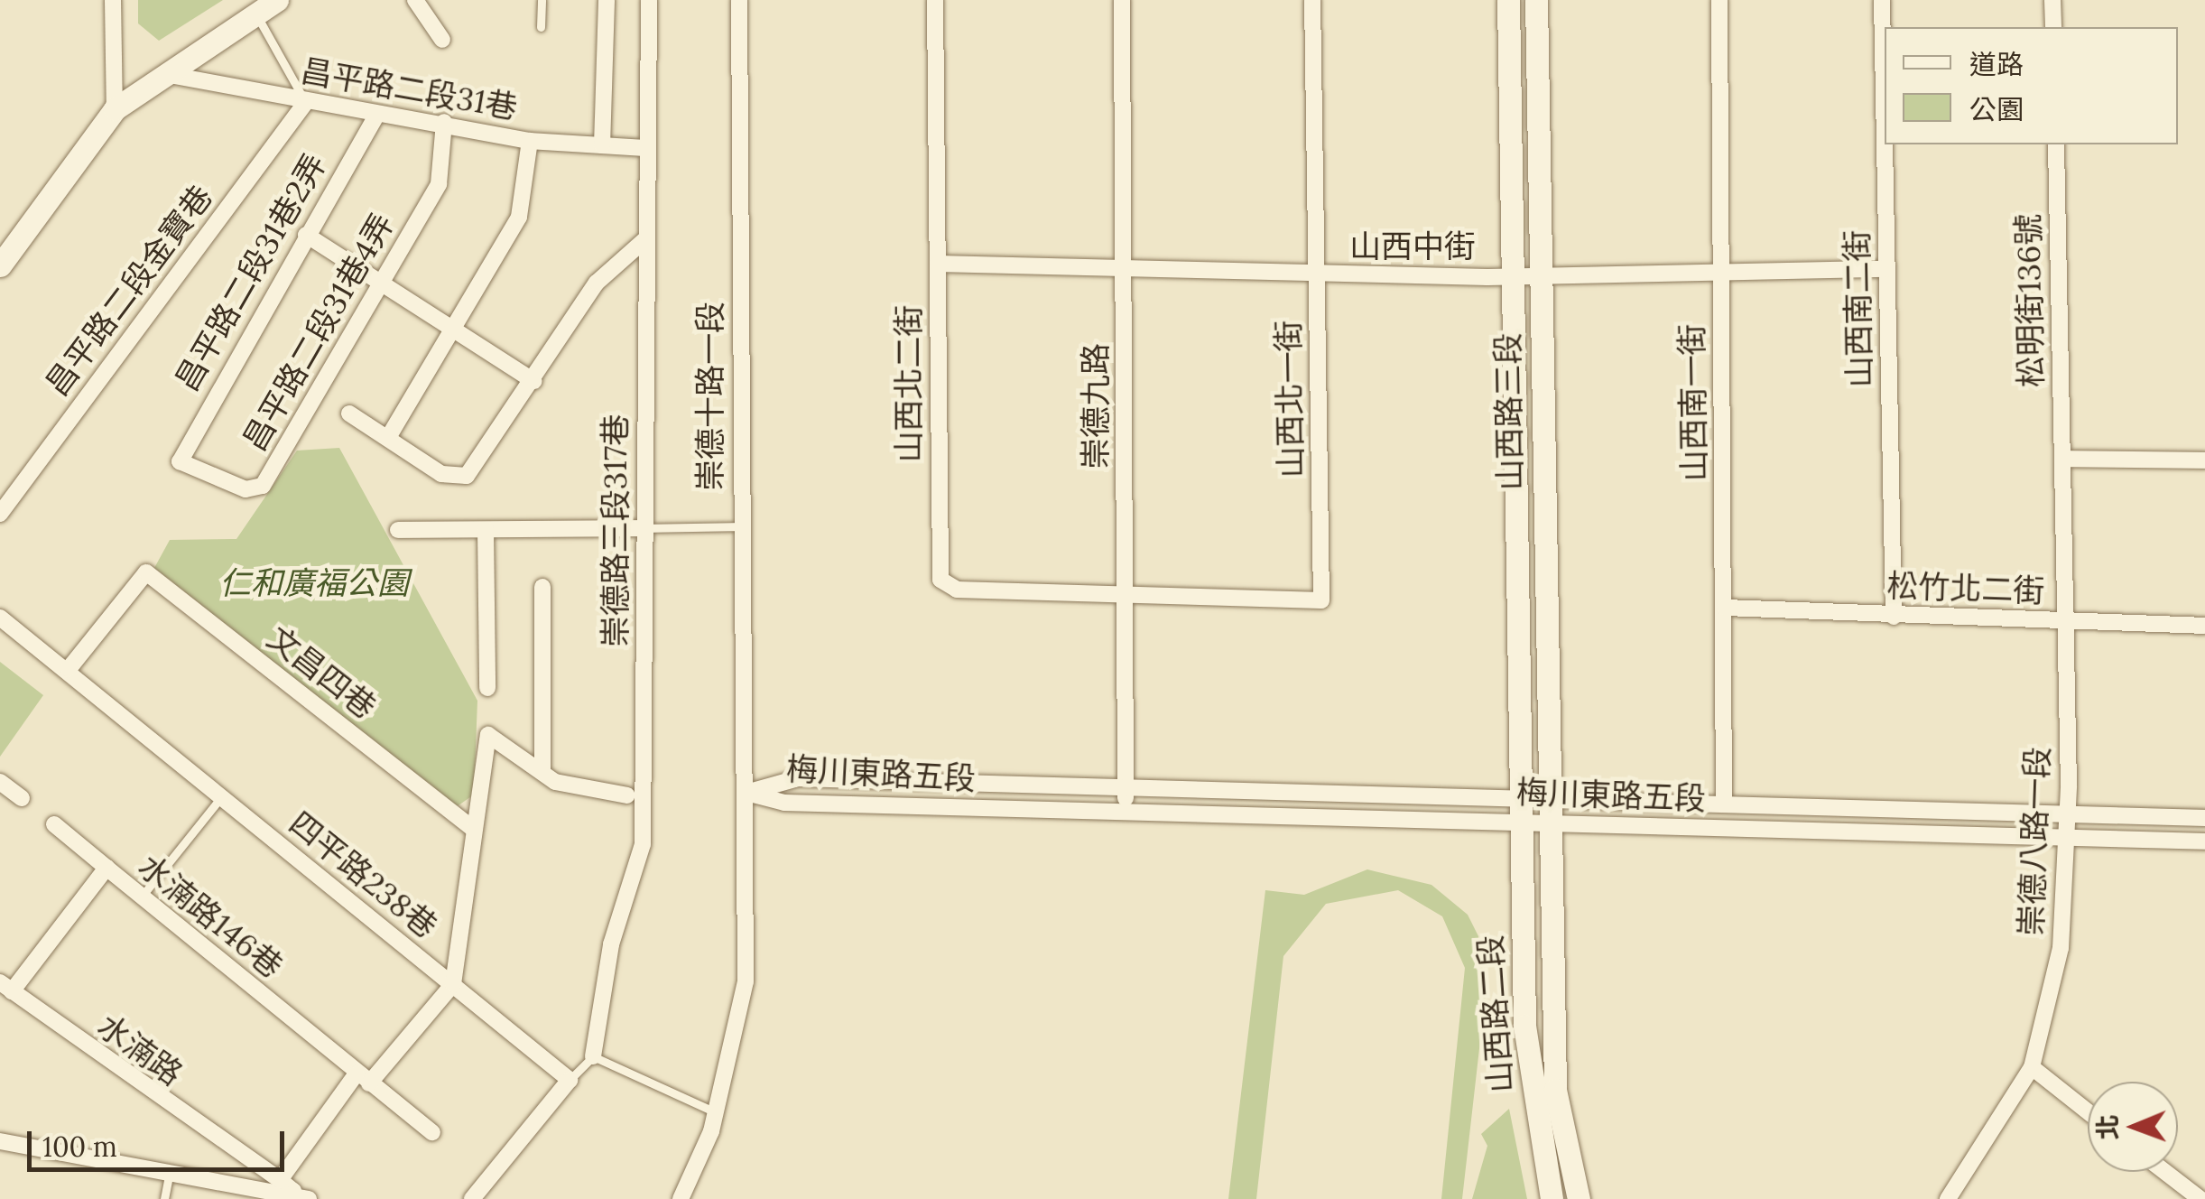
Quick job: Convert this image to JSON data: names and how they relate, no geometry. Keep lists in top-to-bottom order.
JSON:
{
  "streets": {
    "street": [
      "昌平路二段31巷",
      "山西中街",
      "昌平路二段31巷2弄",
      "昌平路二段金寶巷",
      "松明街136號",
      "山西南二街",
      "昌平路二段31巷4弄",
      "山西北二街",
      "崇德十路一段",
      "山西北一街",
      "山西南一街",
      "崇德九路",
      "山西路三段",
      "崇德路三段317巷",
      "松竹北二街",
      "文昌四巷",
      "梅川東路五段",
      "崇德八路一段",
      "四平路238巷",
      "水湳路146巷",
      "山西路二段",
      "水湳路"
    ]
  },
  "crossings": [
    ["昌平路二段31巷", "昌平路二段31巷2弄"],
    ["昌平路二段31巷", "昌平路二段金寶巷"],
    ["昌平路二段31巷", "昌平路二段31巷4弄"],
    ["昌平路二段31巷", "崇德路三段317巷"],
    ["山西中街", "山西南二街"],
    ["山西中街", "山西北二街"],
    ["山西中街", "山西北一街"],
    ["山西中街", "山西南一街"],
    ["山西中街", "崇德九路"],
    ["山西中街", "山西路三段"],
    ["昌平路二段31巷2弄", "昌平路二段31巷4弄"],
    ["松明街136號", "崇德八路一段"],
    ["山西南二街", "松竹北二街"],
    ["山西北二街", "山西北一街"],
    ["山西北二街", "崇德九路"],
    ["崇德十路一段", "梅川東路五段"],
    ["山西北一街", "崇德九路"],
    ["山西南一街", "松竹北二街"],
    ["山西南一街", "梅川東路五段"],
    ["崇德九路", "梅川東路五段"],
    ["山西路三段", "梅川東路五段"],
    ["山西路三段", "山西路二段"],
    ["松竹北二街", "崇德八路一段"],
    ["文昌四巷", "四平路238巷"],
    ["梅川東路五段", "崇德八路一段"],
    ["梅川東路五段", "山西路二段"],
    ["水湳路146巷", "水湳路"]
  ],
  "parks": ["仁和廣福公園"],
  "legend": ["道路", "公園"],
  "scale_bar": "100 m",
  "north": "left"
}
